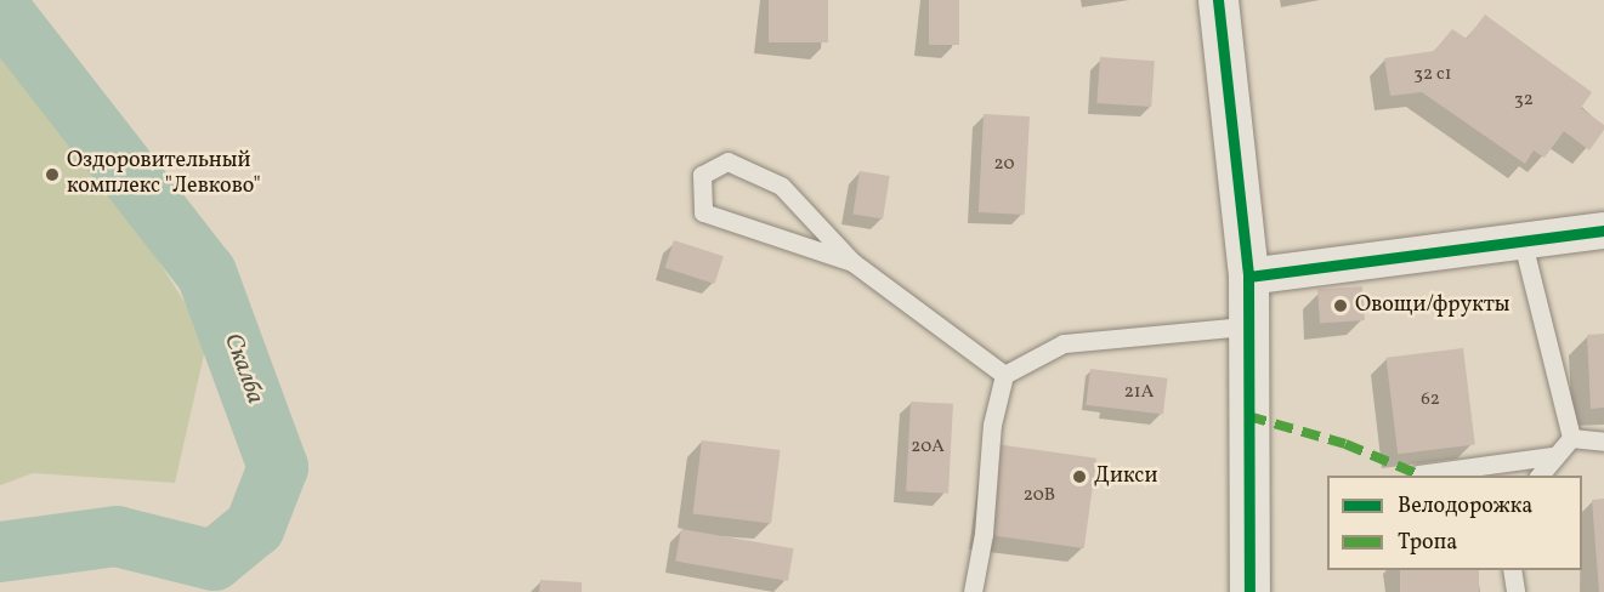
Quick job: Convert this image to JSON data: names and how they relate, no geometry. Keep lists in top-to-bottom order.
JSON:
{
  "water": ["Скалба"],
  "places": ["Оздоровительный комплекс \"Левково\"", "Овощи/фрукты", "Дикси"],
  "house_numbers": [
    "32 с1",
    "32",
    "20",
    "21А",
    "62",
    "20А",
    "20В"
  ],
  "legend": ["Велодорожка", "Тропа"]
}
